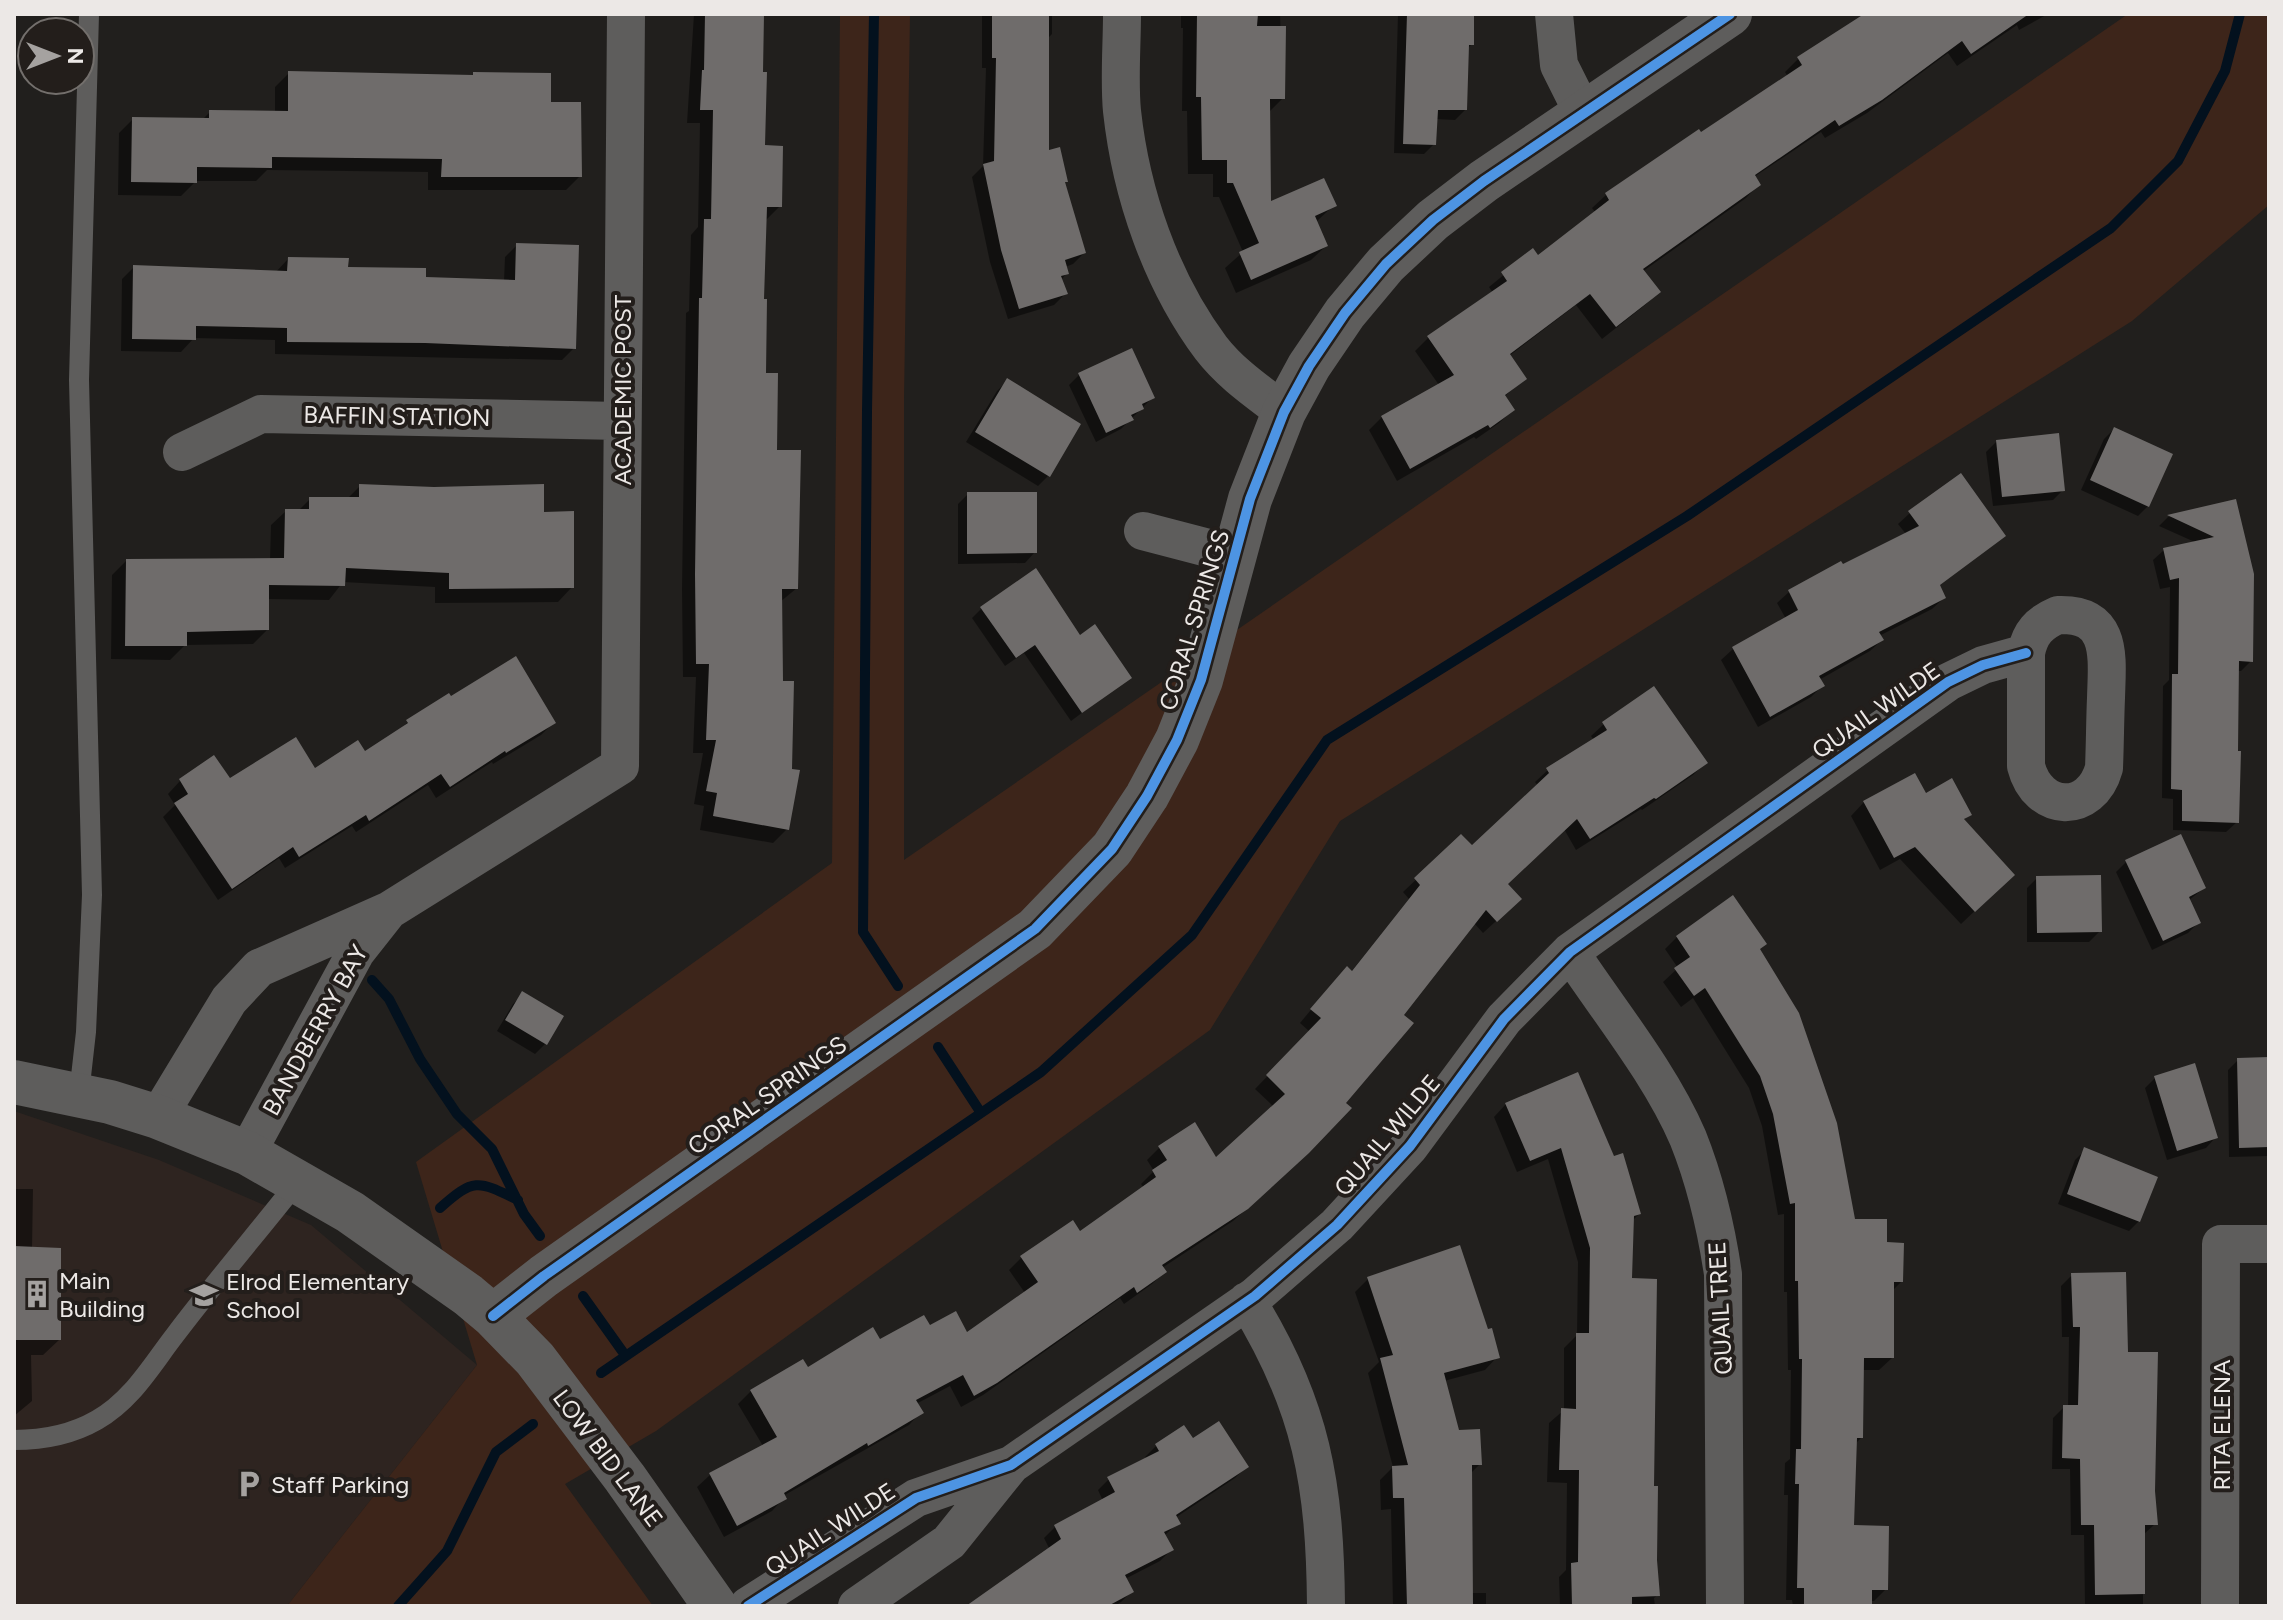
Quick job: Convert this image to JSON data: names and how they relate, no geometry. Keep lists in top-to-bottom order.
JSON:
{
  "streets": {
    "street": [
      "ACADEMIC POST",
      "BAFFIN STATION",
      "CORAL SPRINGS",
      "QUAIL WILDE",
      "BANDBERRY BAY",
      "QUAIL TREE",
      "RITA ELENA",
      "LOW BID LANE"
    ]
  },
  "crossings": [
    ["ACADEMIC POST", "BAFFIN STATION"],
    ["ACADEMIC POST", "BANDBERRY BAY"],
    ["CORAL SPRINGS", "LOW BID LANE"],
    ["QUAIL WILDE", "QUAIL TREE"],
    ["BANDBERRY BAY", "LOW BID LANE"]
  ],
  "places": {
    "building": ["Main Building"],
    "school or university": ["Elrod Elementary School"],
    "parking": ["Staff Parking"]
  },
  "north": "right"
}
